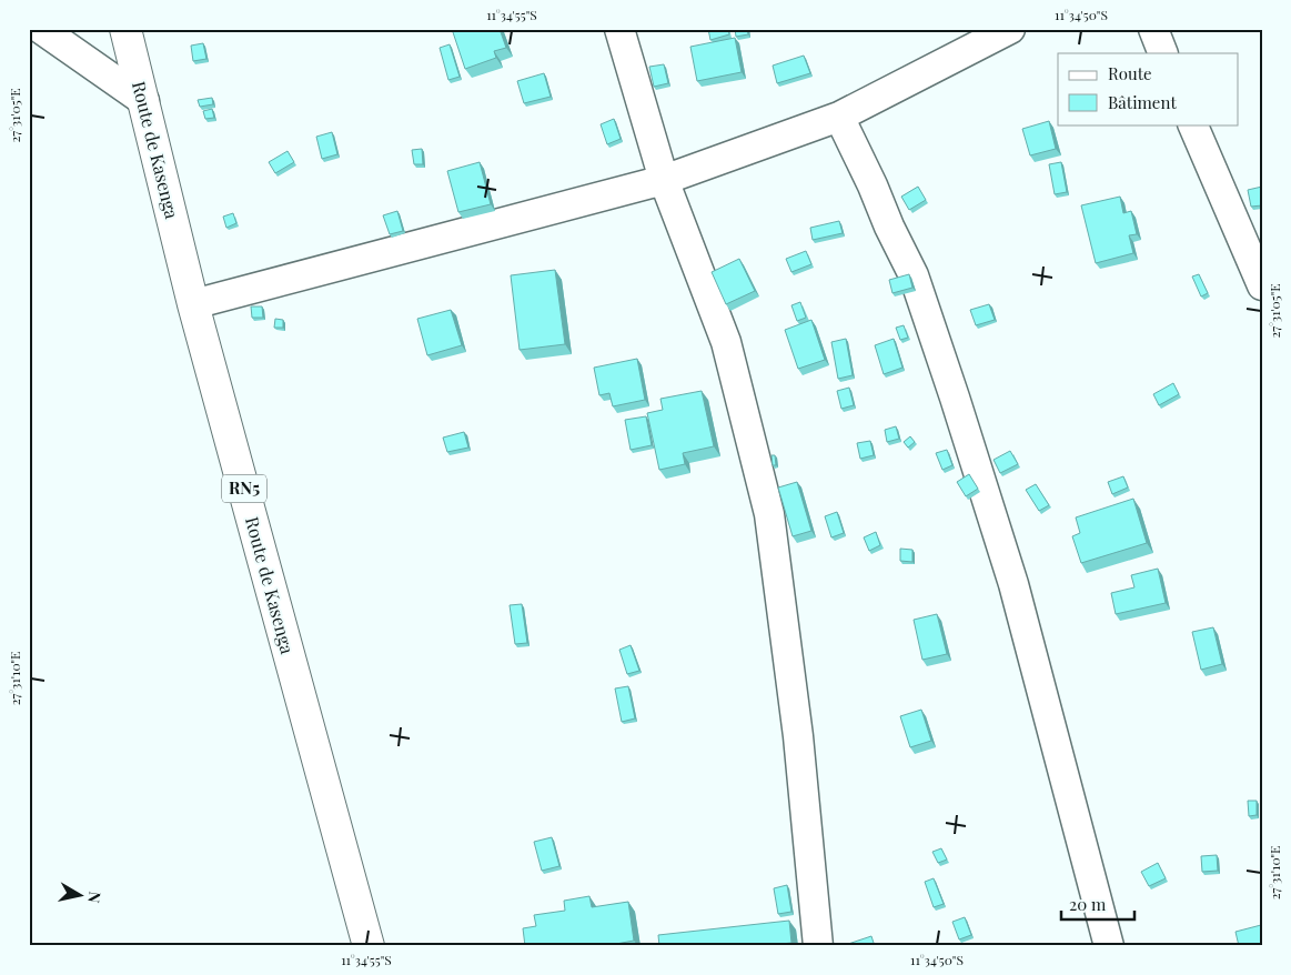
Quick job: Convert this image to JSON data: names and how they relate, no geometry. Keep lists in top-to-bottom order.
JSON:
{
  "streets": {
    "highway": ["Route de Kasenga", "RN5"]
  },
  "legend": ["Route", "Bâtiment"],
  "scale_bar": "20 m",
  "north": "right",
  "coordinates": [
    "11°34'55\"S",
    "11°34'50\"S",
    "27°31'05\"E",
    "27°31'10\"E"
  ]
}
